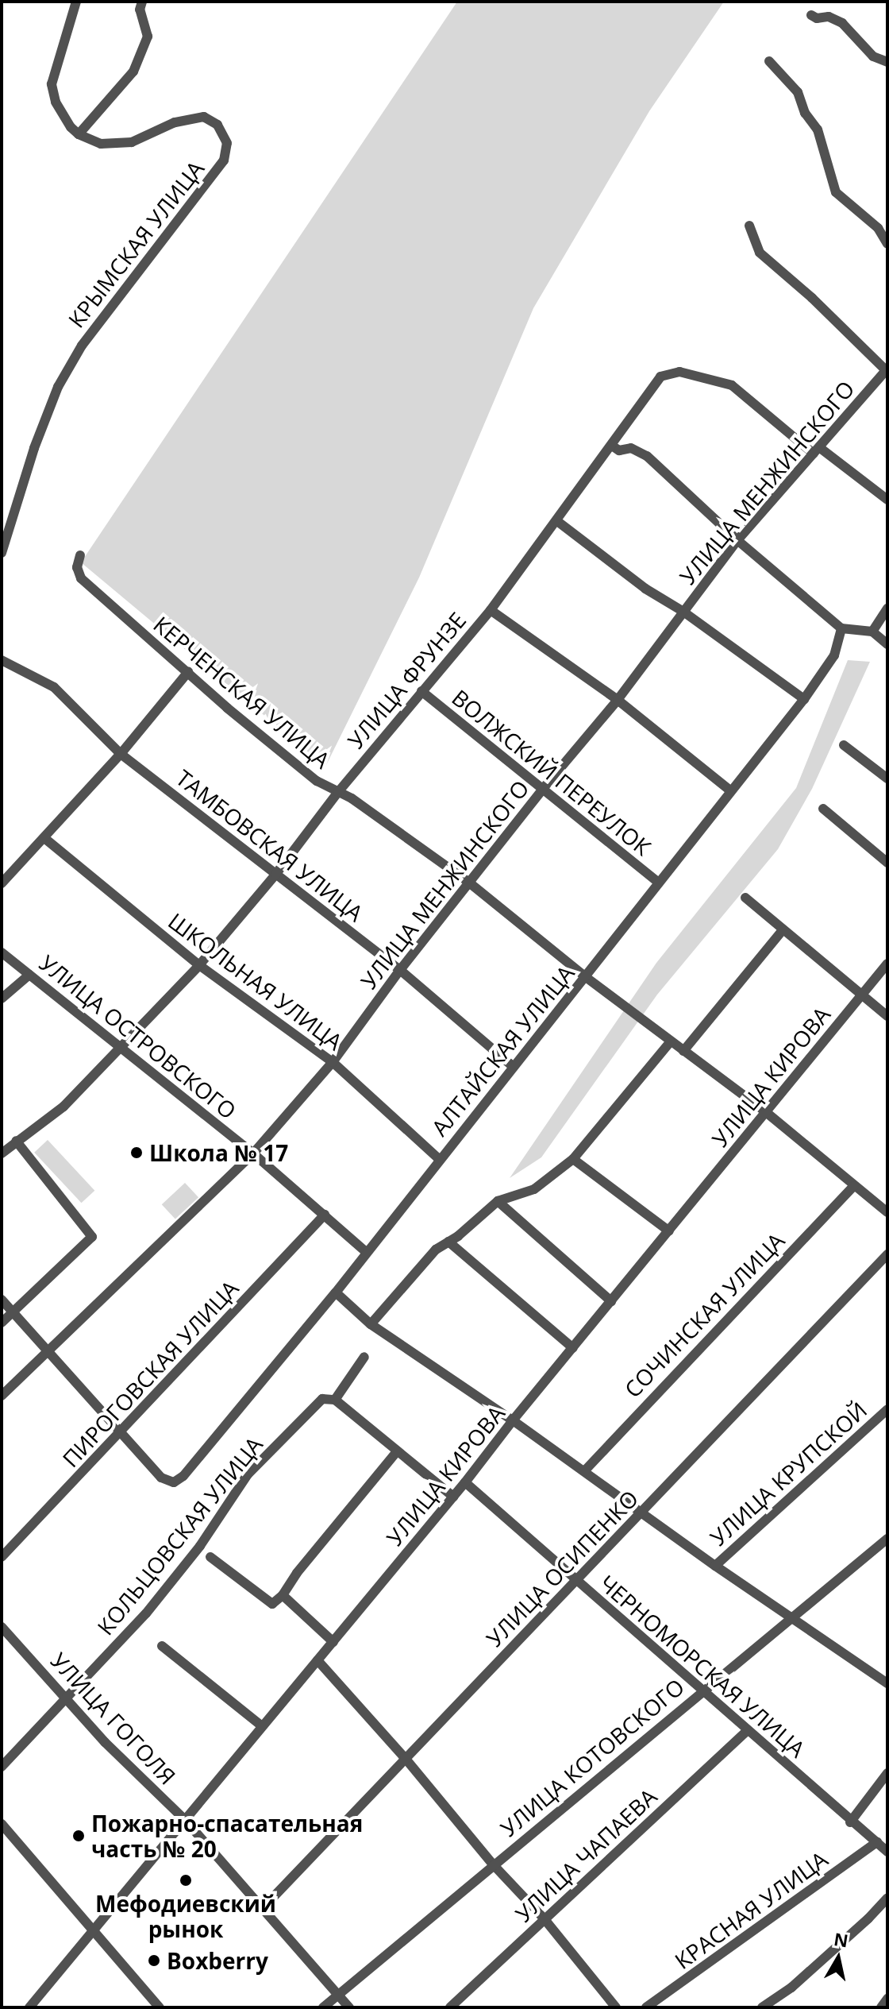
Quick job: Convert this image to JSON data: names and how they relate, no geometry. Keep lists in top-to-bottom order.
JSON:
{
  "streets": {
    "street": [
      "КРЫМСКАЯ УЛИЦА",
      "УЛИЦА МЕНЖИНСКОГО",
      "УЛИЦА ФРУНЗЕ",
      "КЕРЧЕНСКАЯ УЛИЦА",
      "ВОЛЖСКИЙ ПЕРЕУЛОК",
      "ТАМБОВСКАЯ УЛИЦА",
      "ШКОЛЬНАЯ УЛИЦА",
      "УЛИЦА ОСТРОВСКОГО",
      "АЛТАЙСКАЯ УЛИЦА",
      "УЛИЦА КИРОВА",
      "СОЧИНСКАЯ УЛИЦА",
      "ПИРОГОВСКАЯ УЛИЦА",
      "УЛИЦА КРУПСКОЙ",
      "КОЛЬЦОВСКАЯ УЛИЦА",
      "УЛИЦА ОСИПЕНКО",
      "ЧЕРНОМОРСКАЯ УЛИЦА",
      "УЛИЦА ГОГОЛЯ",
      "УЛИЦА КОТОВСКОГО",
      "УЛИЦА ЧАПАЕВА",
      "КРАСНАЯ УЛИЦА"
    ]
  },
  "crossings": [
    ["УЛИЦА МЕНЖИНСКОГО", "УЛИЦА ФРУНЗЕ"],
    ["УЛИЦА МЕНЖИНСКОГО", "КЕРЧЕНСКАЯ УЛИЦА"],
    ["УЛИЦА МЕНЖИНСКОГО", "ВОЛЖСКИЙ ПЕРЕУЛОК"],
    ["УЛИЦА МЕНЖИНСКОГО", "ТАМБОВСКАЯ УЛИЦА"],
    ["УЛИЦА МЕНЖИНСКОГО", "ШКОЛЬНАЯ УЛИЦА"],
    ["УЛИЦА МЕНЖИНСКОГО", "УЛИЦА ОСТРОВСКОГО"],
    ["УЛИЦА ФРУНЗЕ", "КЕРЧЕНСКАЯ УЛИЦА"],
    ["УЛИЦА ФРУНЗЕ", "ВОЛЖСКИЙ ПЕРЕУЛОК"],
    ["УЛИЦА ФРУНЗЕ", "ТАМБОВСКАЯ УЛИЦА"],
    ["УЛИЦА ФРУНЗЕ", "ШКОЛЬНАЯ УЛИЦА"],
    ["УЛИЦА ФРУНЗЕ", "УЛИЦА ОСТРОВСКОГО"],
    ["КЕРЧЕНСКАЯ УЛИЦА", "АЛТАЙСКАЯ УЛИЦА"],
    ["КЕРЧЕНСКАЯ УЛИЦА", "УЛИЦА КИРОВА"],
    ["КЕРЧЕНСКАЯ УЛИЦА", "СОЧИНСКАЯ УЛИЦА"],
    ["ВОЛЖСКИЙ ПЕРЕУЛОК", "АЛТАЙСКАЯ УЛИЦА"],
    ["ТАМБОВСКАЯ УЛИЦА", "АЛТАЙСКАЯ УЛИЦА"],
    ["ШКОЛЬНАЯ УЛИЦА", "АЛТАЙСКАЯ УЛИЦА"],
    ["УЛИЦА ОСТРОВСКОГО", "АЛТАЙСКАЯ УЛИЦА"],
    ["УЛИЦА ОСТРОВСКОГО", "ПИРОГОВСКАЯ УЛИЦА"],
    ["АЛТАЙСКАЯ УЛИЦА", "ПИРОГОВСКАЯ УЛИЦА"],
    ["УЛИЦА КИРОВА", "ЧЕРНОМОРСКАЯ УЛИЦА"],
    ["УЛИЦА КИРОВА", "УЛИЦА ГОГОЛЯ"],
    ["КОЛЬЦОВСКАЯ УЛИЦА", "УЛИЦА ГОГОЛЯ"],
    ["УЛИЦА ОСИПЕНКО", "ЧЕРНОМОРСКАЯ УЛИЦА"],
    ["УЛИЦА ОСИПЕНКО", "УЛИЦА ГОГОЛЯ"],
    ["ЧЕРНОМОРСКАЯ УЛИЦА", "УЛИЦА КОТОВСКОГО"],
    ["ЧЕРНОМОРСКАЯ УЛИЦА", "УЛИЦА ЧАПАЕВА"],
    ["ЧЕРНОМОРСКАЯ УЛИЦА", "КРАСНАЯ УЛИЦА"],
    ["УЛИЦА ГОГОЛЯ", "УЛИЦА КОТОВСКОГО"]
  ],
  "places": [
    "Школа № 17",
    "Пожарно-спасательная часть № 20",
    "Мефодиевский рынок",
    "Boxberry"
  ],
  "north": "top"
}
